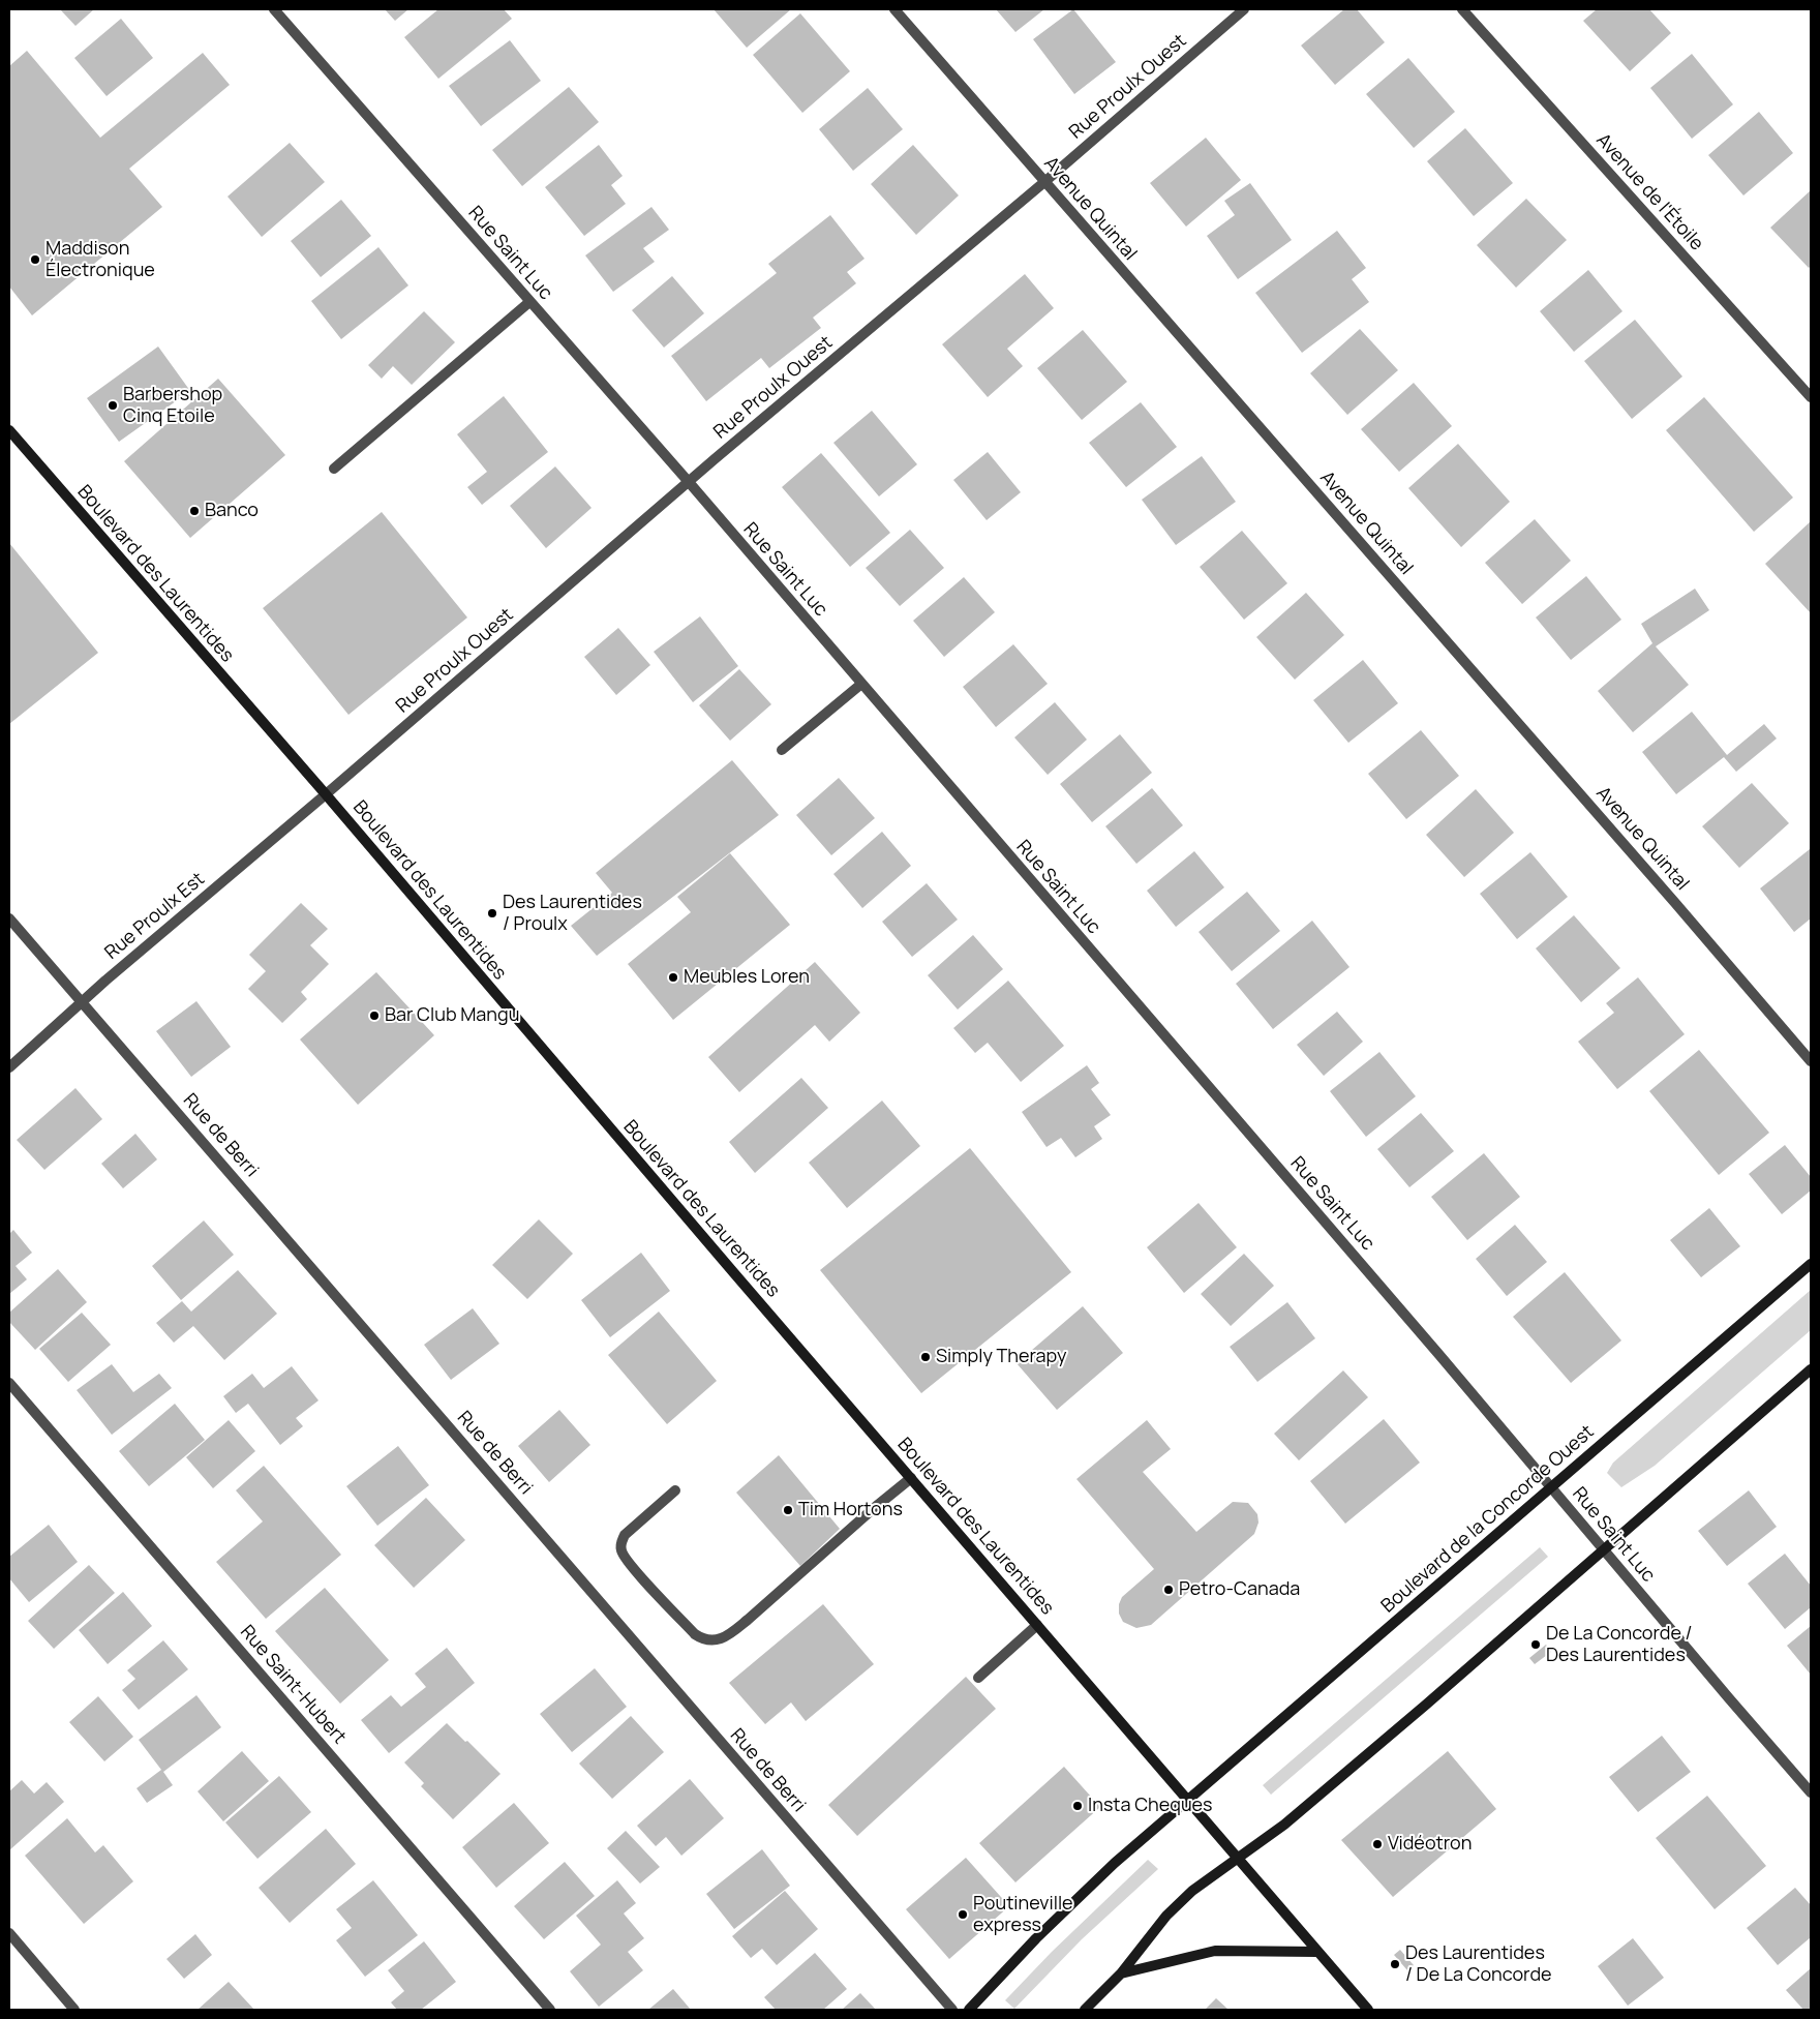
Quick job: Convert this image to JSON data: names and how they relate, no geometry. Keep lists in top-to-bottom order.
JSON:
{
  "streets": {
    "main road": ["Boulevard des Laurentides", "Boulevard de la Concorde Ouest"],
    "street": [
      "Rue Proulx Ouest",
      "Avenue de l'Étoile",
      "Avenue Quintal",
      "Rue Saint Luc",
      "Rue Proulx Est",
      "Rue de Berri",
      "Rue Saint-Hubert"
    ]
  },
  "crossings": [
    ["Rue Proulx Ouest", "Avenue Quintal"],
    ["Rue Proulx Ouest", "Rue Saint Luc"],
    ["Rue Proulx Ouest", "Boulevard des Laurentides"],
    ["Rue Proulx Ouest", "Rue Proulx Est"],
    ["Rue Saint Luc", "Boulevard de la Concorde Ouest"],
    ["Boulevard des Laurentides", "Rue Proulx Est"],
    ["Boulevard des Laurentides", "Boulevard de la Concorde Ouest"],
    ["Rue Proulx Est", "Rue de Berri"]
  ],
  "places": [
    "Maddison Électronique",
    "Barbershop Cinq Etoile",
    "Banco",
    "Des Laurentides / Proulx",
    "Meubles Loren",
    "Bar Club Mangu",
    "Simply Therapy",
    "Tim Hortons",
    "Petro-Canada",
    "De La Concorde / Des Laurentides",
    "Insta Cheques",
    "Vidéotron",
    "Poutineville express",
    "Des Laurentides / De La Concorde"
  ]
}
